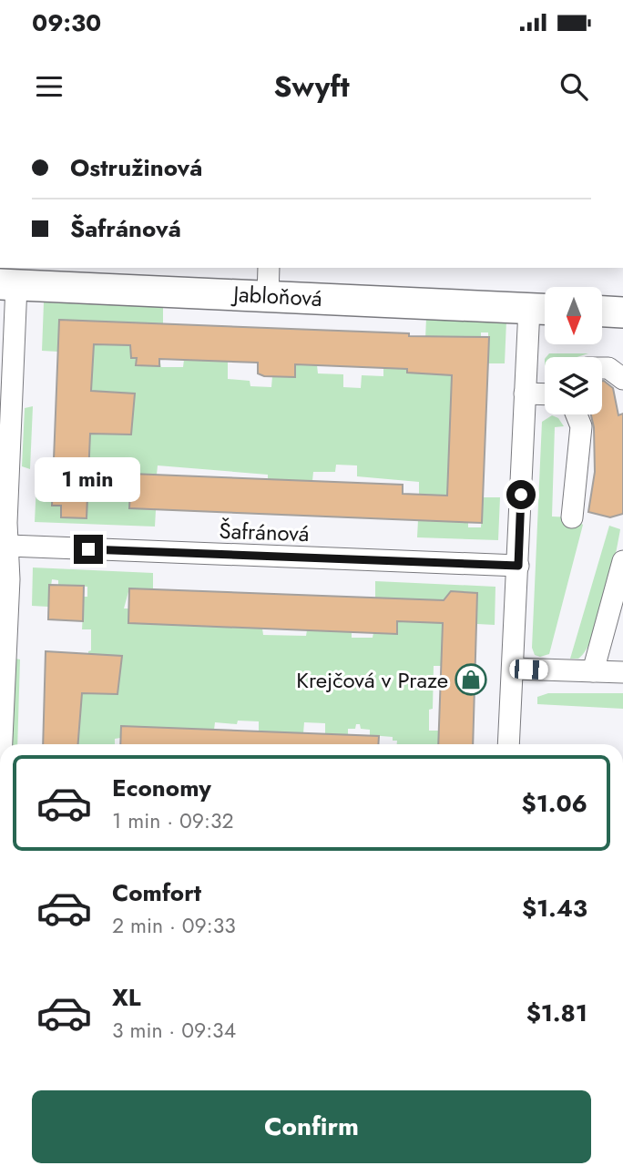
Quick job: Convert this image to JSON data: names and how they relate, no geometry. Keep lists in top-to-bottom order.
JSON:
{
  "streets": {
    "street": ["Jabloňová", "Šafránová"]
  },
  "places": {
    "shop": ["Krejčová v Praze"]
  },
  "north": "bottom",
  "page": {
    "status": "09:30",
    "header": "Swyft",
    "banner": ["Ostružinová", "Šafránová"],
    "bubble": "1 min",
    "list": [
      {
        "name": "Economy",
        "note": "1 min · 09:32",
        "value": "$1.06"
      },
      {
        "name": "Comfort",
        "note": "2 min · 09:33",
        "value": "$1.43"
      },
      {
        "name": "XL",
        "note": "3 min · 09:34",
        "value": "$1.81"
      }
    ],
    "buttons": "Confirm"
  }
}
